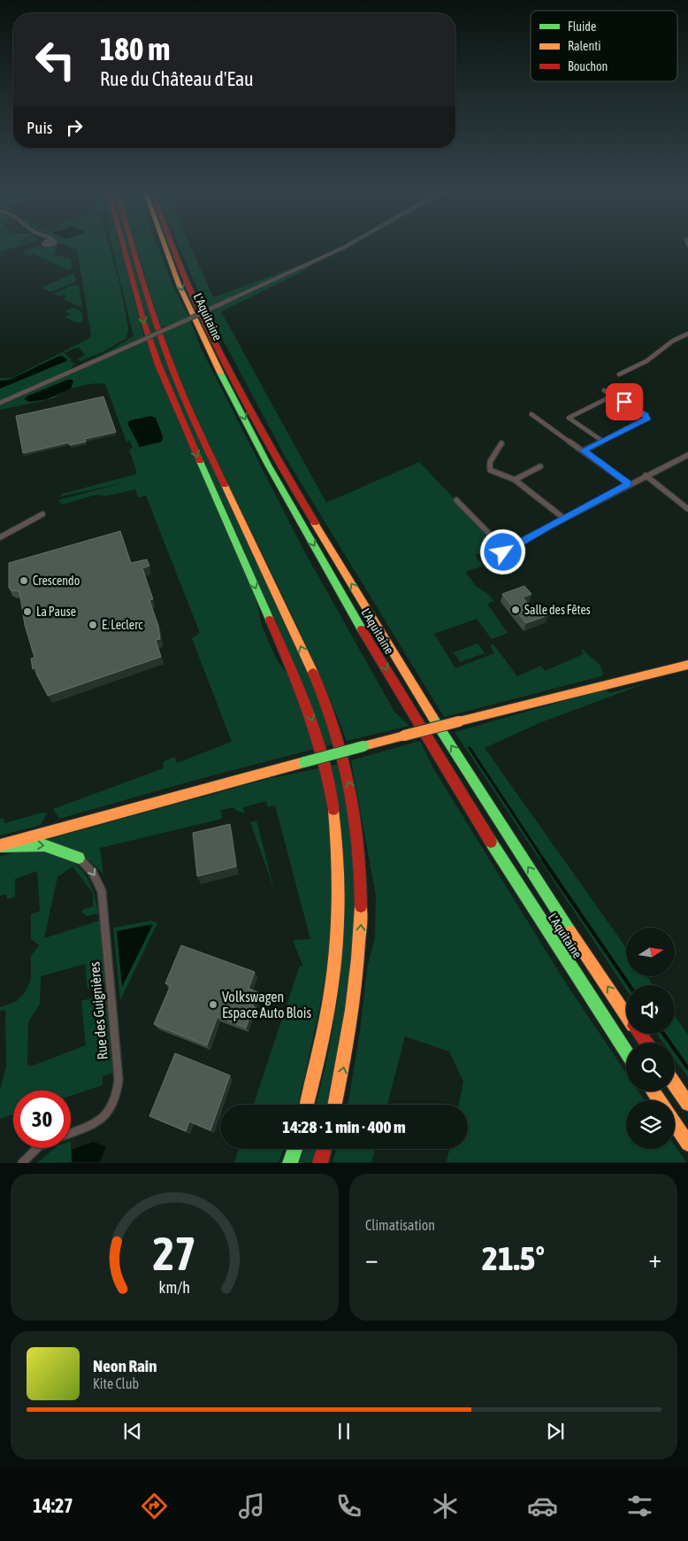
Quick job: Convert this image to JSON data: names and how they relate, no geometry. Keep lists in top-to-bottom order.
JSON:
{
  "streets": {
    "main road": ["L'Aquitaine"],
    "street": ["Rue des Guignières"]
  },
  "one_way": ["Rue des Guignières"],
  "places": [
    "Crescendo",
    "Salle des Fêtes",
    "La Pause",
    "E. Leclerc",
    "Volkswagen Espace Auto Blois"
  ],
  "legend": ["Fluide", "Ralenti", "Bouchon"],
  "north": "right",
  "page": {
    "turn": ["180 m", "Rue du Château d'Eau"],
    "then": "Puis",
    "limit": "30",
    "trip": "14:28 · 1 min · 400 m",
    "tile": "Climatisation",
    "heat": ["−", "21.5°", "+"],
    "song": ["Neon Rain", "Kite Club"],
    "tabs": "14:27",
    "gauge": ["27", "km/h"]
  }
}
